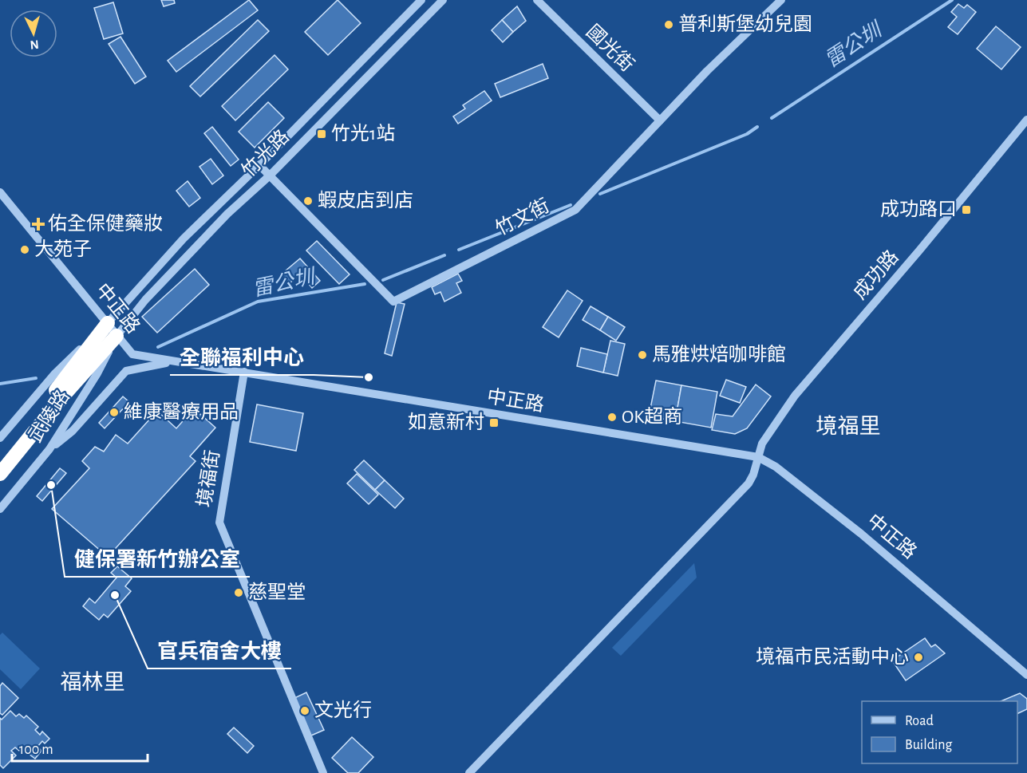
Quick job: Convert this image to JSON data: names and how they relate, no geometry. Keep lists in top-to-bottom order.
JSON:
{
  "streets": {
    "street": [
      "國光街",
      "竹光路",
      "竹文街",
      "成功路",
      "中正路",
      "武陵路",
      "境福街"
    ]
  },
  "crossings": [
    ["國光街", "竹文街"],
    ["竹光路", "竹文街"],
    ["竹光路", "中正路"],
    ["竹光路", "武陵路"],
    ["成功路", "中正路"],
    ["中正路", "武陵路"],
    ["中正路", "境福街"]
  ],
  "districts": ["境福里", "福林里"],
  "water": ["雷公圳"],
  "places": {
    "other": [
      "普利斯堡幼兒園",
      "蝦皮店到店",
      "大苑子",
      "馬雅烘焙咖啡館",
      "全聯福利中心",
      "維康醫療用品",
      "OK超商",
      "健保署新竹辦公室",
      "慈聖堂",
      "官兵宿舍大樓",
      "境福市民活動中心",
      "文光行"
    ],
    "transit": ["竹光1站", "成功路口", "如意新村"],
    "health": ["佑全保健藥妝"]
  },
  "legend": ["Road", "Building"],
  "scale_bar": "100 m",
  "north": "bottom"
}
